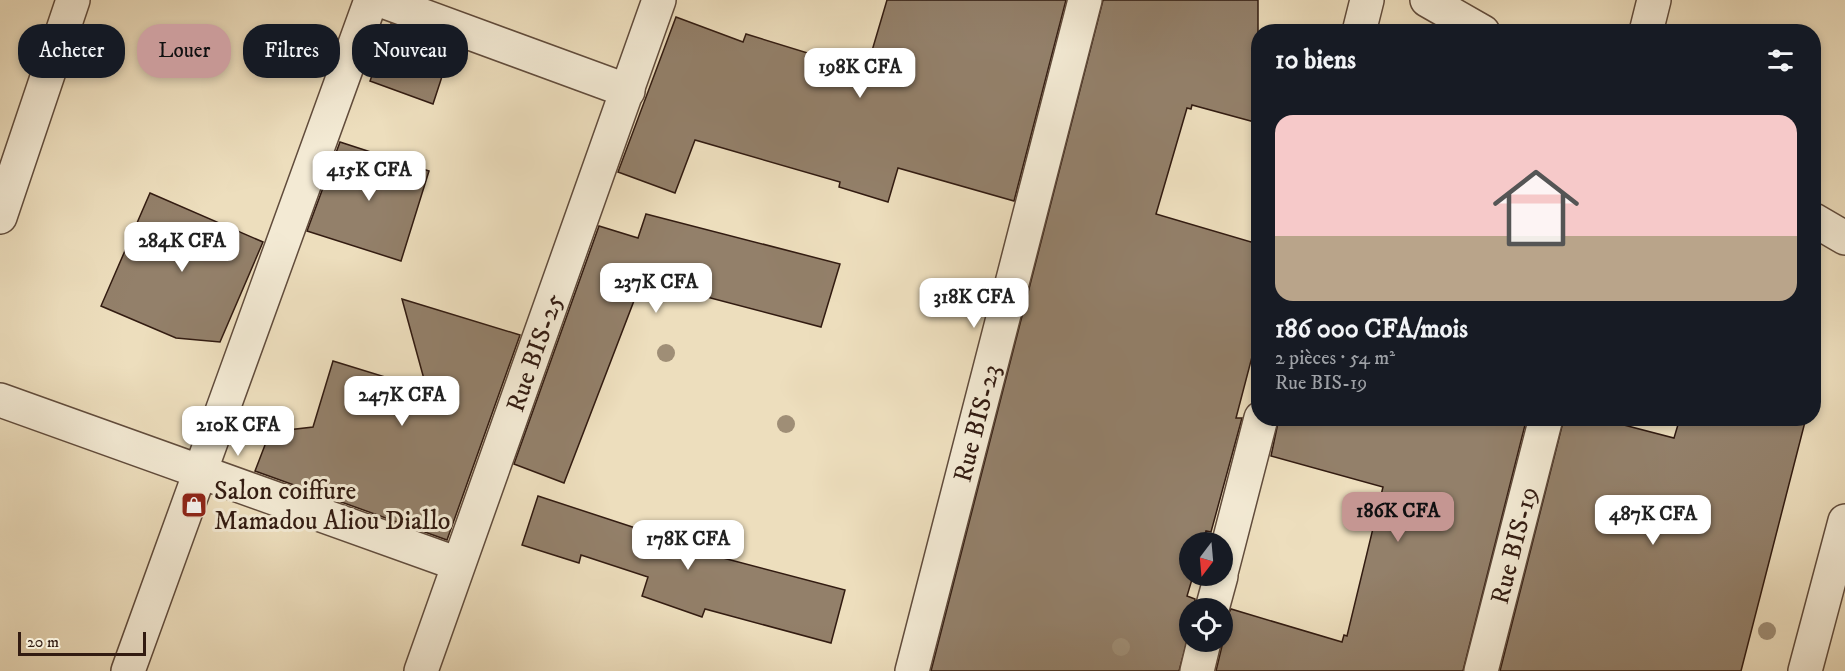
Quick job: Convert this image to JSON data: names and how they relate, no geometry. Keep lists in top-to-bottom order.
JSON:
{
  "streets": {
    "street": ["Rue BIS-25", "Rue BIS-23", "Rue BIS-19"]
  },
  "places": {
    "shop": ["Salon coiffure Mamadou Aliou Diallo"]
  },
  "scale_bar": "20 m",
  "north": "bottom",
  "page": {
    "chip": [
      "Acheter",
      "Louer",
      "Filtres",
      "Nouveau"
    ],
    "heading": "10 biens",
    "price": [
      "198K CFA",
      "415K CFA",
      "284K CFA",
      "237K CFA",
      "318K CFA",
      "247K CFA",
      "210K CFA",
      "186K CFA",
      "487K CFA",
      "178K CFA"
    ],
    "list": [
      {
        "name": "186 000 CFA/mois",
        "note": "2 pièces · 54 m² · Rue BIS-19"
      }
    ],
    "scale": "20 m"
  }
}
